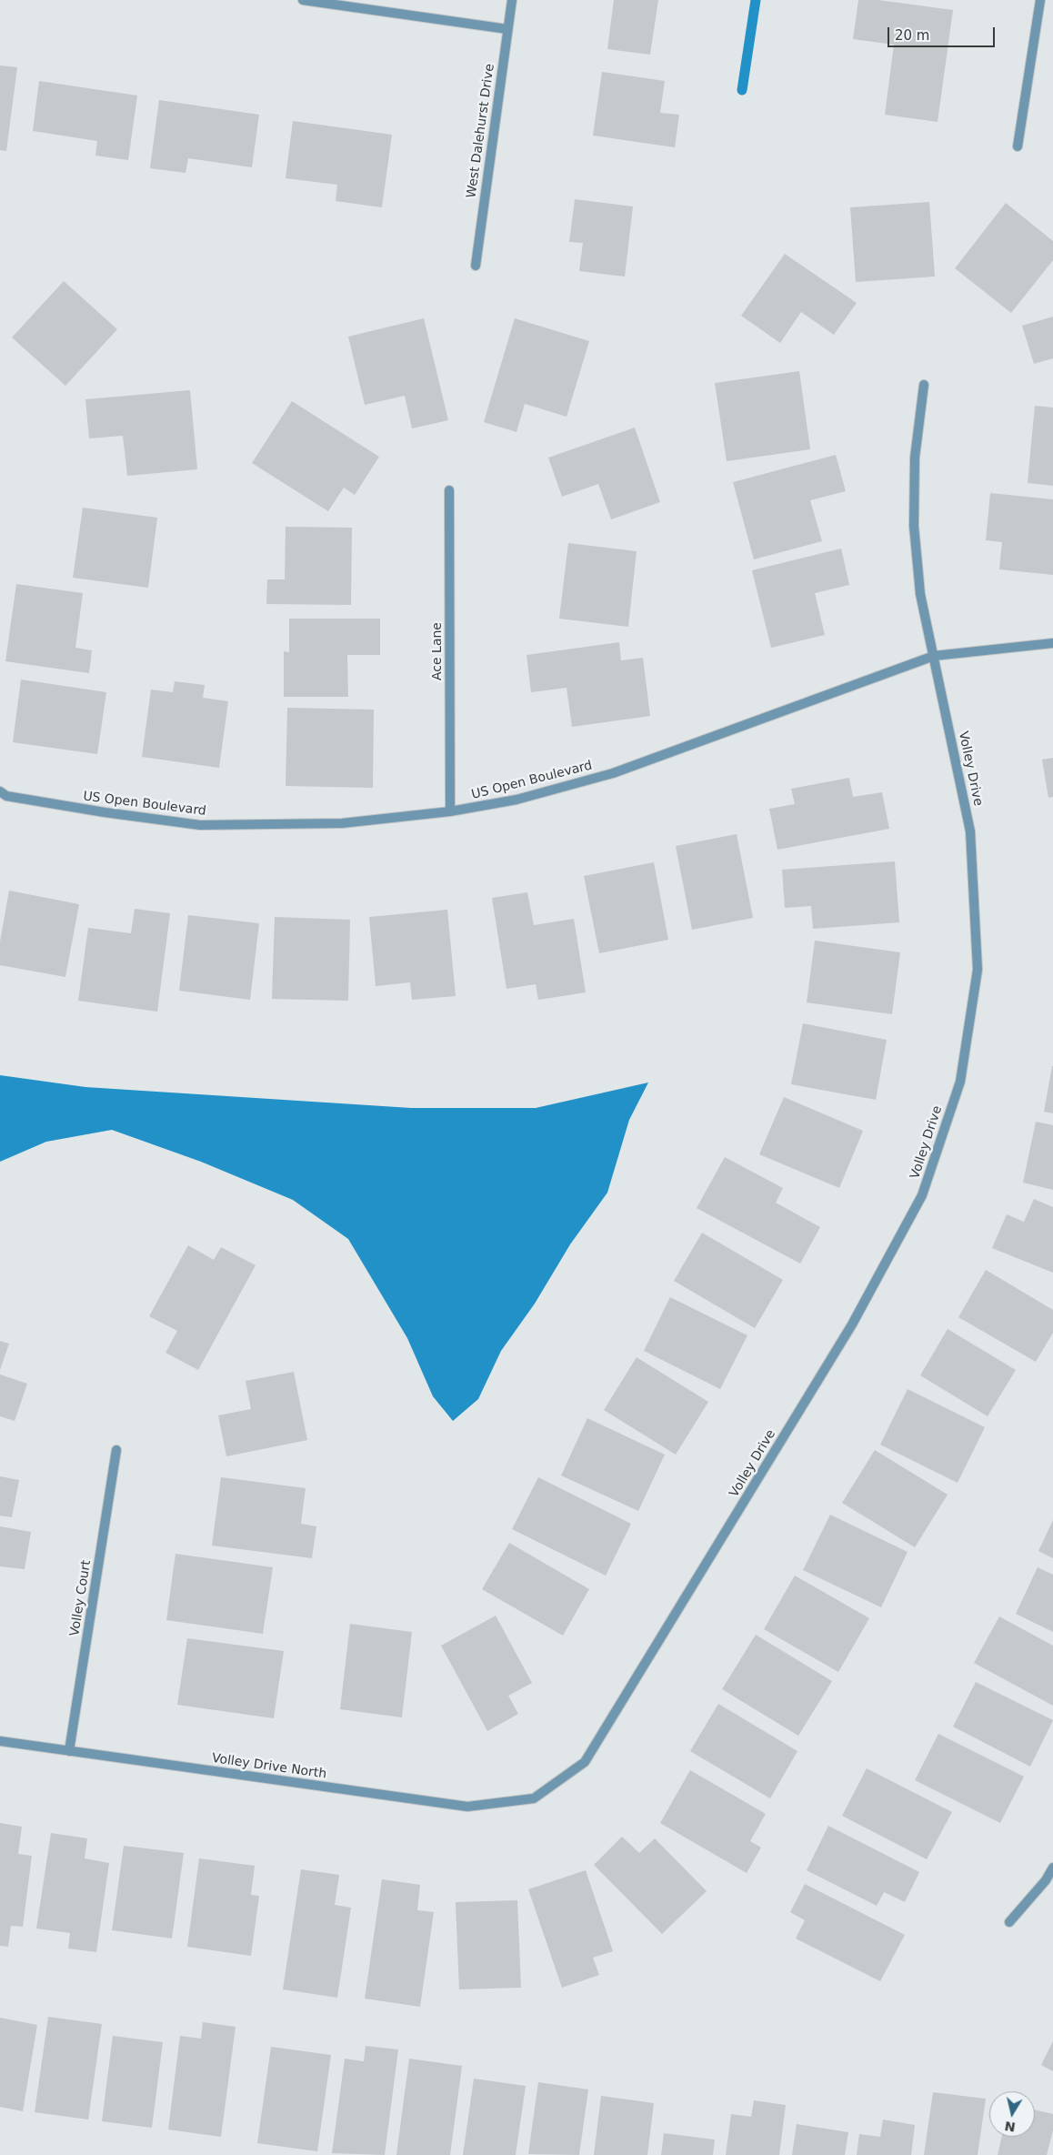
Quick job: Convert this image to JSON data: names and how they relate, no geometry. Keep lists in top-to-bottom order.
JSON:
{
  "streets": {
    "street": [
      "West Dalehurst Drive",
      "Ace Lane",
      "Volley Drive",
      "US Open Boulevard",
      "Volley Court",
      "Volley Drive North"
    ]
  },
  "crossings": [
    ["Ace Lane", "US Open Boulevard"],
    ["Volley Drive", "US Open Boulevard"],
    ["Volley Drive", "Volley Drive North"],
    ["Volley Court", "Volley Drive North"]
  ],
  "scale_bar": "20 m",
  "north": "bottom"
}
